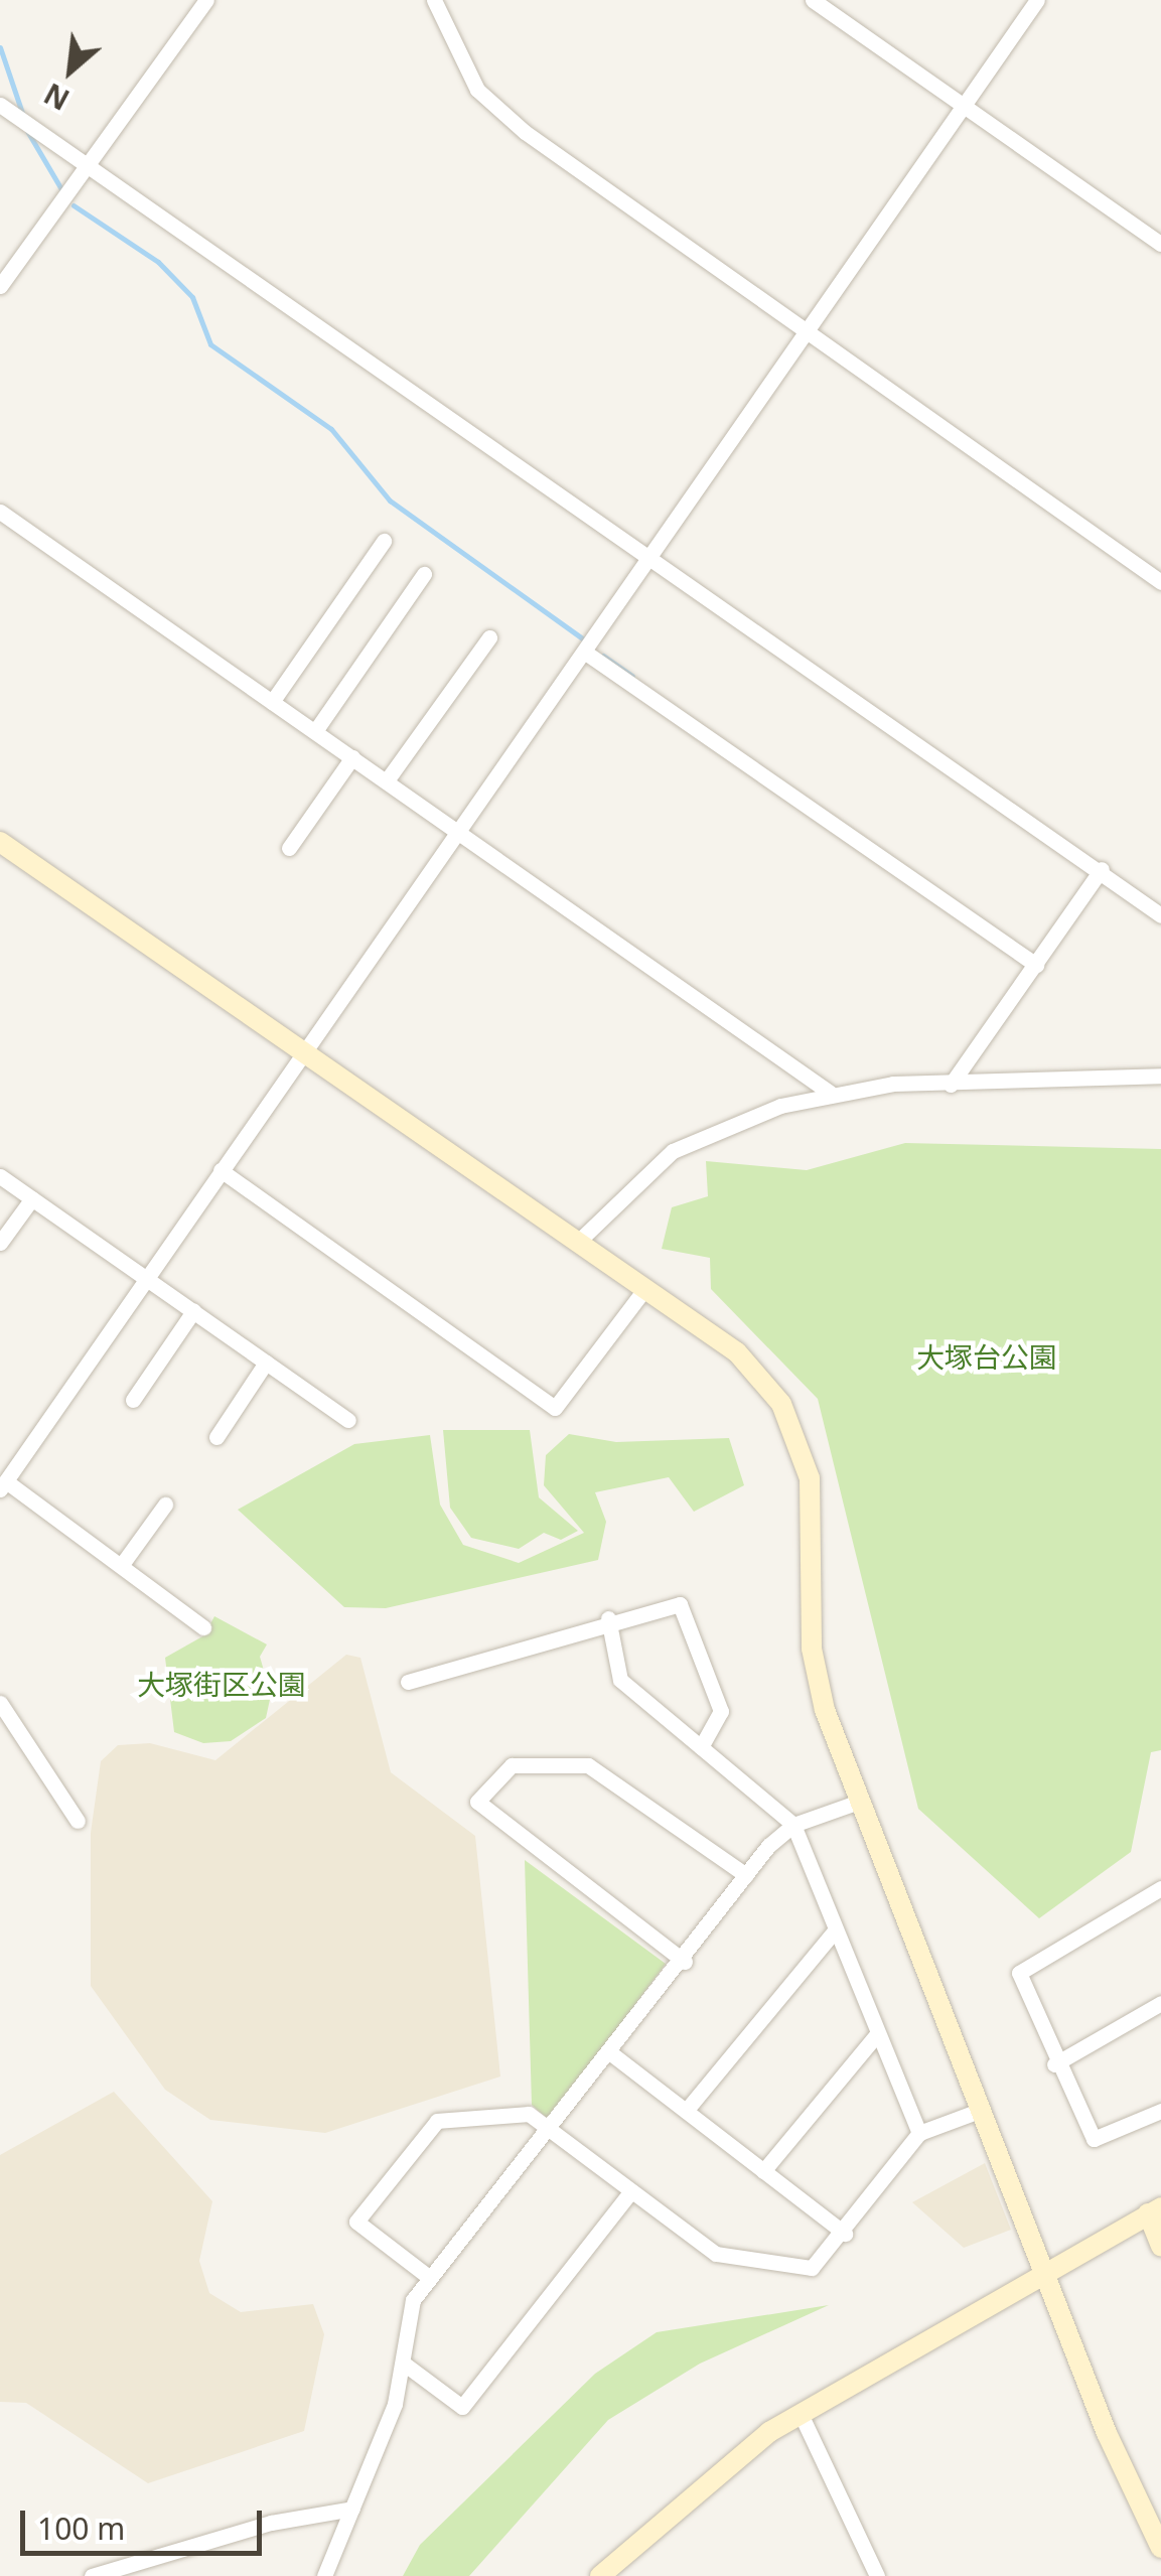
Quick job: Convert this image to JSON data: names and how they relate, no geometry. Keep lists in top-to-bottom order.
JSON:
{
  "parks": ["大塚台公園", "大塚街区公園"],
  "scale_bar": "100 m",
  "north": "bottom left"
}
